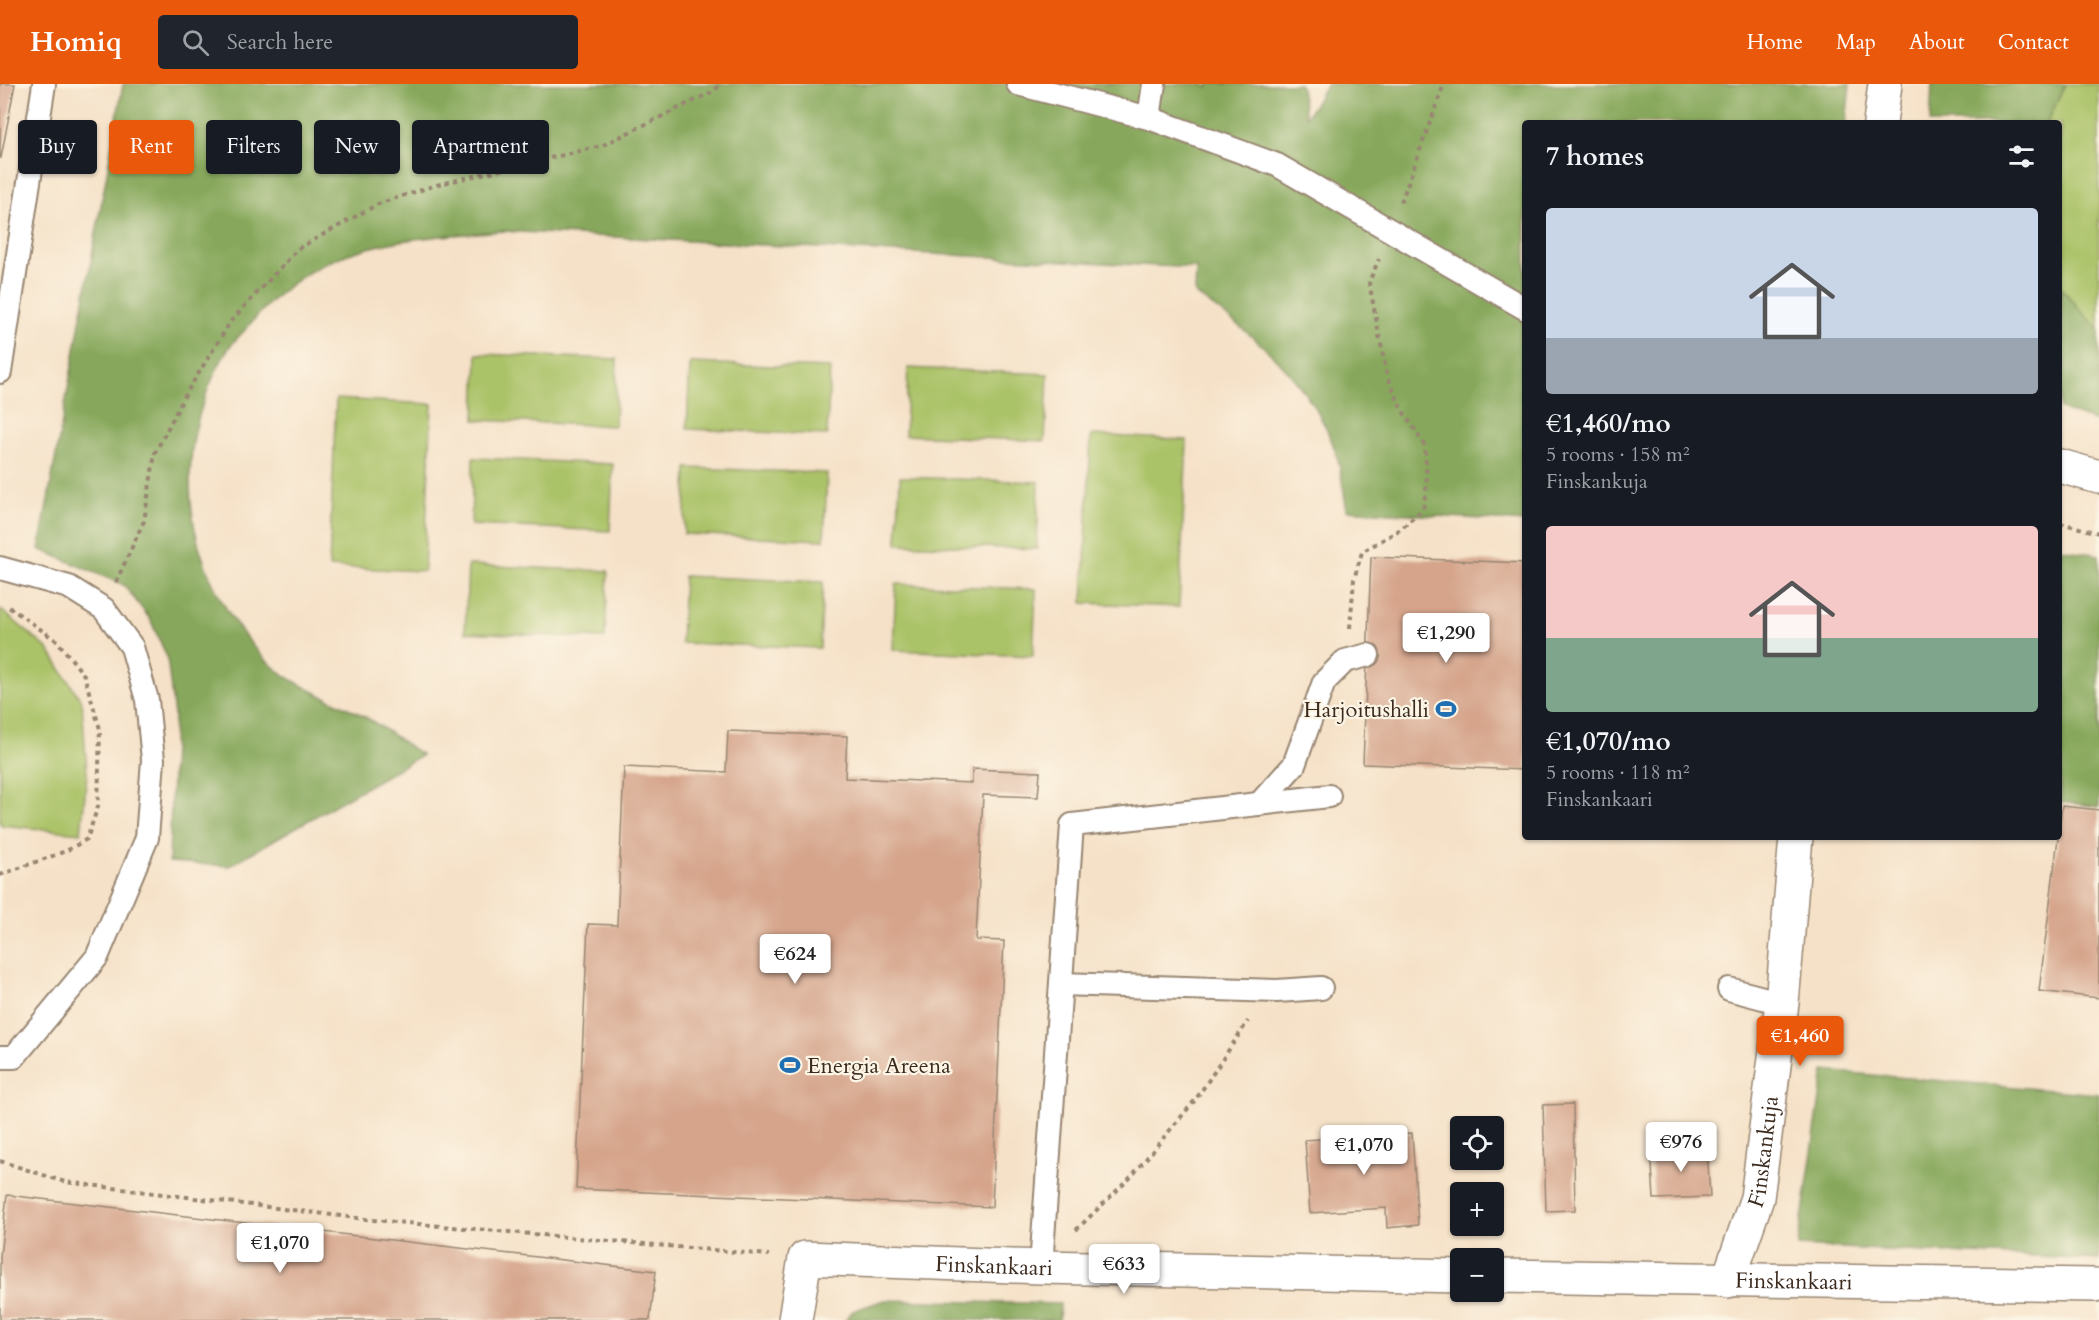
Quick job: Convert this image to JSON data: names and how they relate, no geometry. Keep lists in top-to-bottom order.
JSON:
{
  "streets": {
    "street": ["Finskankuja", "Finskankaari"]
  },
  "crossings": [
    ["Finskankuja", "Finskankaari"]
  ],
  "places": {
    "sports": ["Harjoitushalli", "Energia Areena"]
  },
  "page": {
    "header": "Homiq",
    "search": "Search here",
    "nav": [
      "Home",
      "Map",
      "About",
      "Contact"
    ],
    "chip": [
      "Buy",
      "Rent",
      "Filters",
      "New",
      "Apartment"
    ],
    "heading": "7 homes",
    "list": [
      {
        "name": "€1,460/mo",
        "note": "5 rooms · 158 m² · Finskankuja"
      },
      {
        "name": "€1,070/mo",
        "note": "5 rooms · 118 m² · Finskankaari"
      }
    ],
    "price": [
      "€1,290",
      "€624",
      "€1,460",
      "€976",
      "€1,070",
      "€1,070",
      "€633"
    ],
    "map_buttons": ["+", "−"]
  }
}
